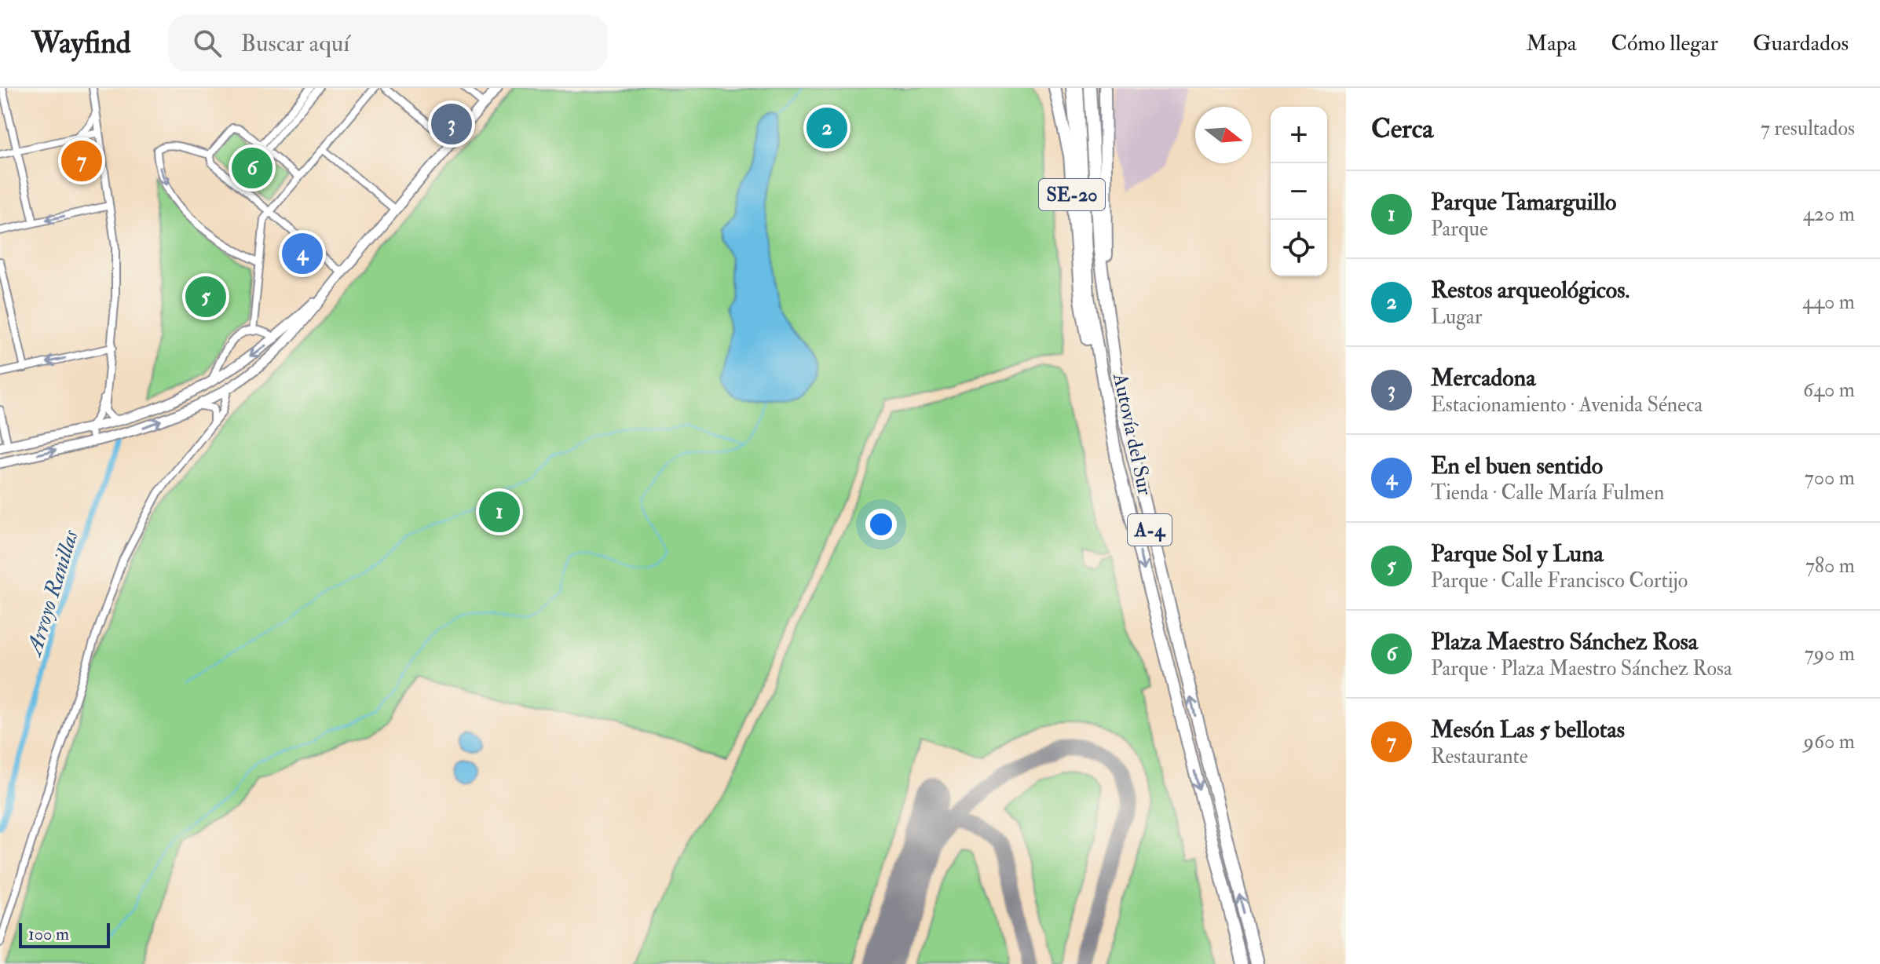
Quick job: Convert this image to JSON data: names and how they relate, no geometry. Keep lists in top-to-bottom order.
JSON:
{
  "streets": {
    "highway": ["SE-20", "Autovía del Sur", "A-4"]
  },
  "crossings": [
    ["SE-20", "Autovía del Sur"]
  ],
  "water": ["Arroyo Ranillas"],
  "scale_bar": "100 m",
  "north": "right",
  "page": {
    "header": "Wayfind",
    "search": "Buscar aquí",
    "nav": ["Mapa", "Cómo llegar", "Guardados"],
    "heading": ["Cerca", "7 resultados"],
    "pins": [
      "3",
      "2",
      "7",
      "6",
      "4",
      "5",
      "1"
    ],
    "map_buttons": ["+", "−"],
    "list": [
      {
        "mark": "1",
        "name": "Parque Tamarguillo",
        "note": "Parque",
        "value": "420 m"
      },
      {
        "mark": "2",
        "name": "Restos arqueológicos.",
        "note": "Lugar",
        "value": "440 m"
      },
      {
        "mark": "3",
        "name": "Mercadona",
        "note": "Estacionamiento · Avenida Séneca",
        "value": "640 m"
      },
      {
        "mark": "4",
        "name": "En el buen sentido",
        "note": "Tienda · Calle María Fulmen",
        "value": "700 m"
      },
      {
        "mark": "5",
        "name": "Parque Sol y Luna",
        "note": "Parque · Calle Francisco Cortijo",
        "value": "780 m"
      },
      {
        "mark": "6",
        "name": "Plaza Maestro Sánchez Rosa",
        "note": "Parque · Plaza Maestro Sánchez Rosa",
        "value": "790 m"
      },
      {
        "mark": "7",
        "name": "Mesón Las 5 bellotas",
        "note": "Restaurante",
        "value": "960 m"
      }
    ],
    "scale": "100 m"
  }
}
